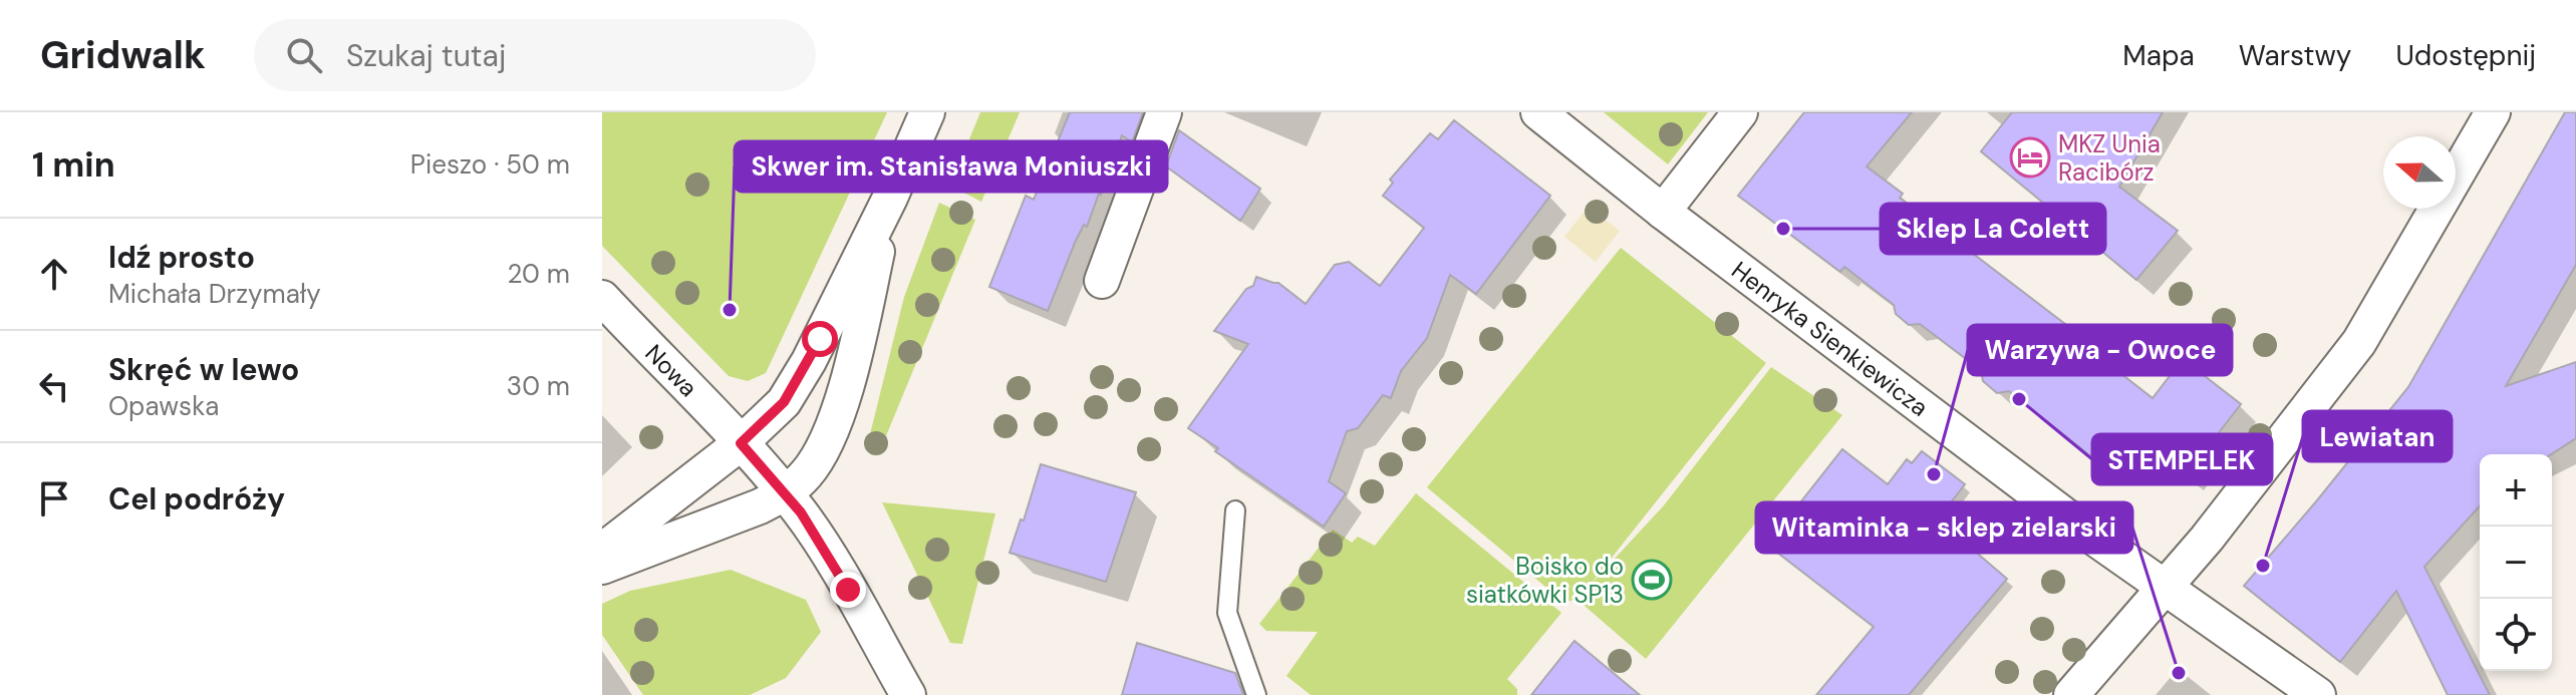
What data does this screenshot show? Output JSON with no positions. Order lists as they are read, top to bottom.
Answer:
{
  "streets": {
    "street": ["Henryka Sienkiewicza", "Nowa"]
  },
  "places": {
    "hotel": ["MKZ Unia Racibórz"],
    "other": [
      "Sklep La Colett",
      "Skwer im. Stanisława Moniuszki",
      "STEMPELEK",
      "Warzywa - Owoce",
      "Lewiatan",
      "Witaminka - sklep zielarski"
    ],
    "sports": ["Boisko do siatkówki SP13"]
  },
  "north": "left",
  "page": {
    "header": "Gridwalk",
    "search": "Szukaj tutaj",
    "nav": ["Mapa", "Warstwy", "Udostępnij"],
    "heading": ["1 min", "Pieszo · 50 m"],
    "list": [
      ["Idź prosto", "Michała Drzymały", "20 m"],
      ["Skręć w lewo", "Opawska", "30 m"],
      "Cel podróży"
    ],
    "map_buttons": ["+", "−"]
  }
}
